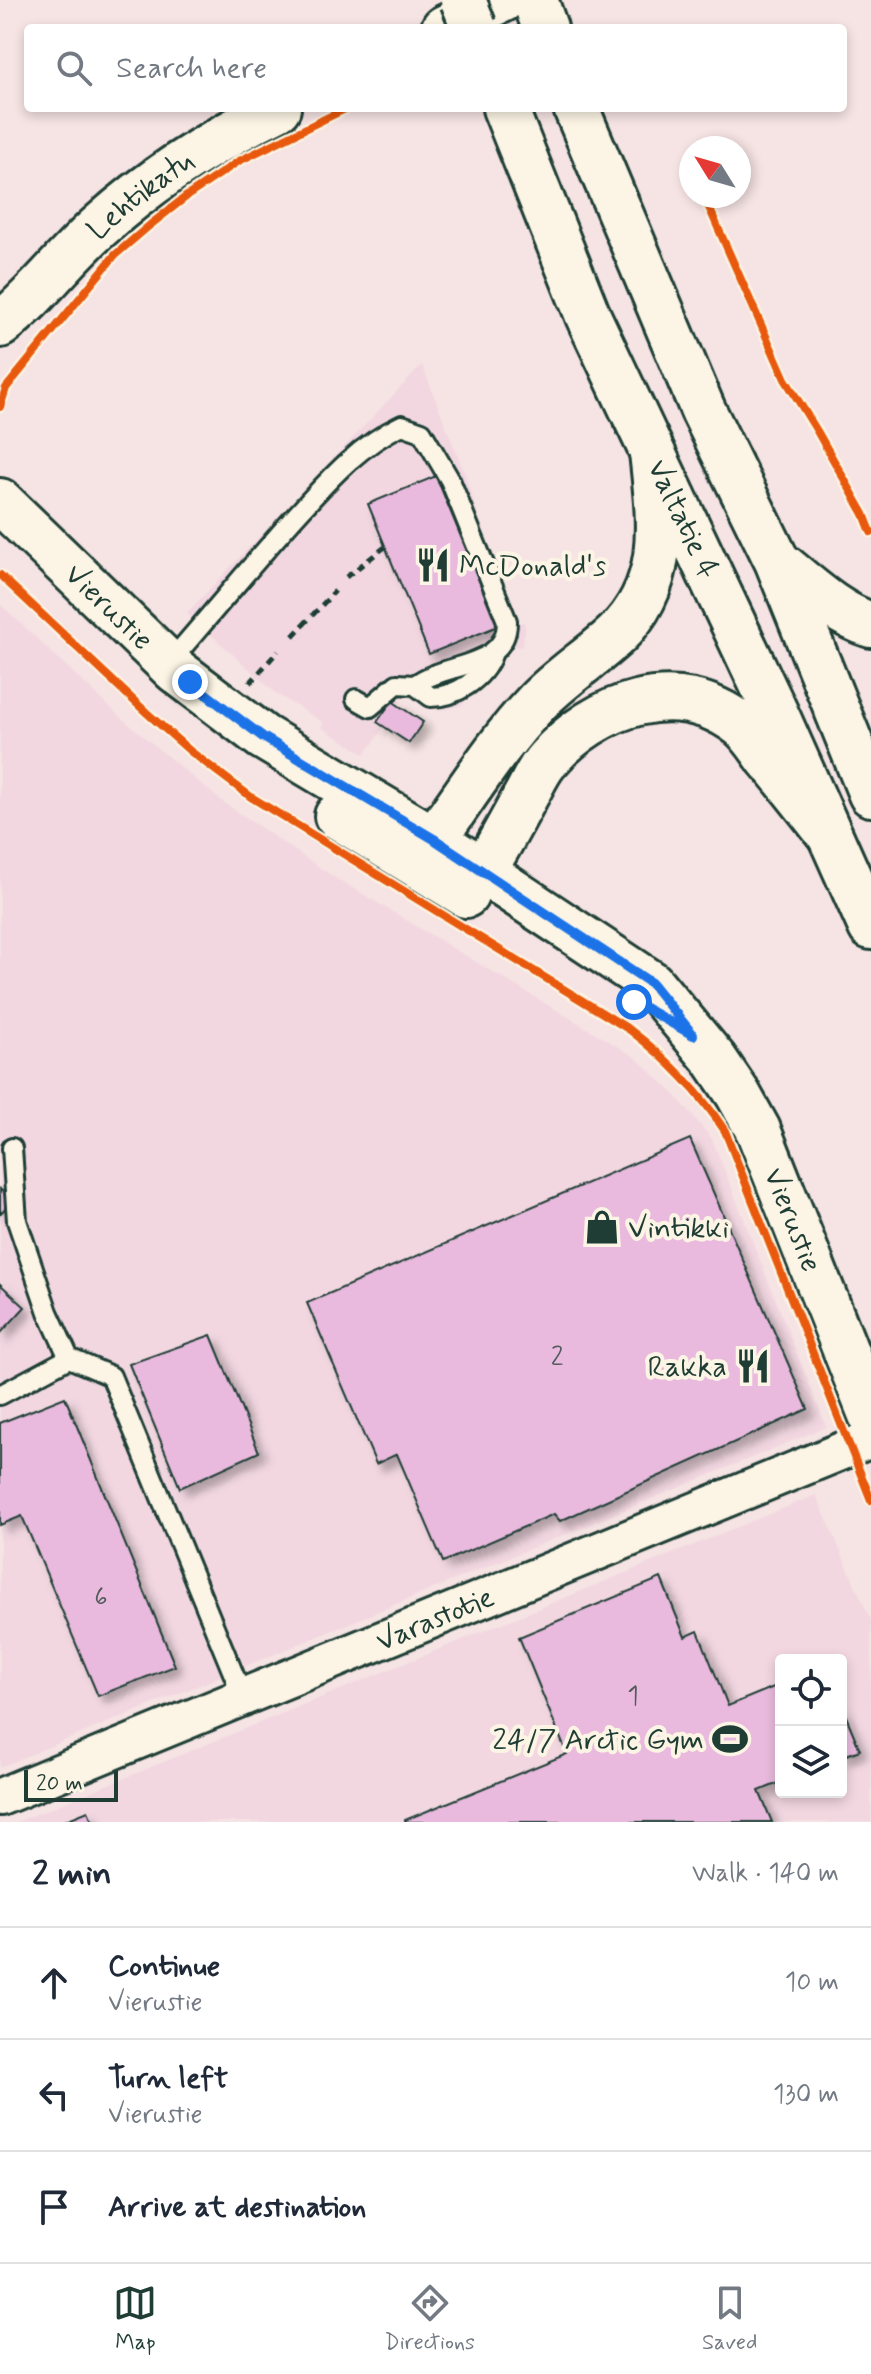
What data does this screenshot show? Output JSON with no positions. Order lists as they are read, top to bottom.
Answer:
{
  "streets": {
    "main road": ["Lehtikatu", "Valtatie 4", "Vierustie"],
    "street": ["Varastotie"]
  },
  "places": {
    "restaurant": ["McDonald's", "Rakka"],
    "shop": ["Vintikki"],
    "sports": ["24/7 Arctic Gym"]
  },
  "house_numbers": ["2", "6", "1"],
  "scale_bar": "20 m",
  "north": "top left",
  "page": {
    "search": "Search here",
    "scale": "20 m",
    "heading": ["2 min", "Walk · 140 m"],
    "list": [
      ["Continue", "Vierustie", "10 m"],
      ["Turn left", "Vierustie", "130 m"],
      "Arrive at destination"
    ],
    "nav": ["Map", "Directions", "Saved"]
  }
}
